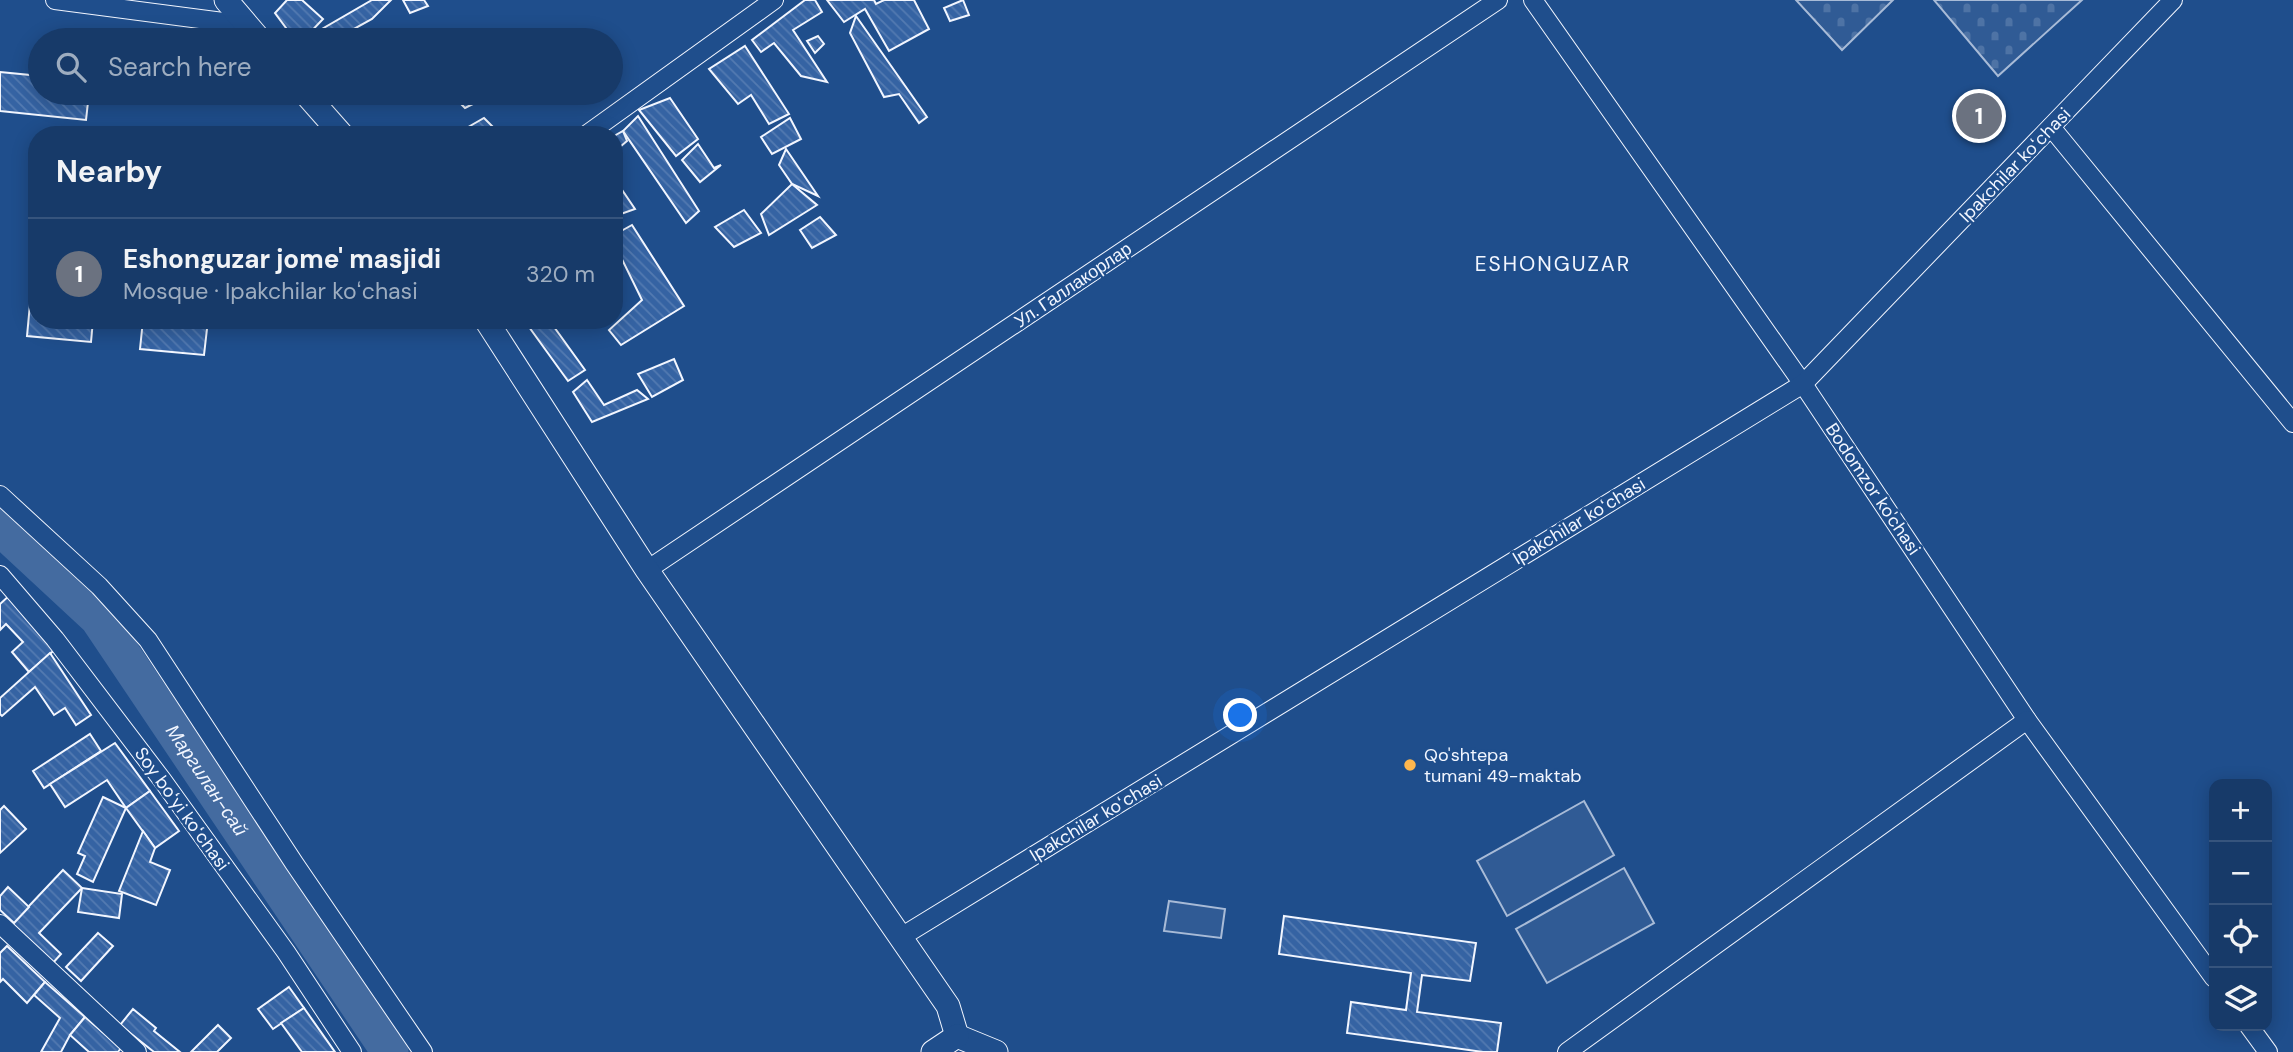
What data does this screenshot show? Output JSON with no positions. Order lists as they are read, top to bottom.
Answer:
{
  "streets": {
    "street": [
      "Ipakchilar koʻchasi",
      "Ул. Галлакорлар",
      "Bodomzor ko'chasi",
      "Soy boʻyi koʻchasi"
    ]
  },
  "crossings": [
    ["Ipakchilar koʻchasi", "Bodomzor ko'chasi"]
  ],
  "districts": ["ESHONGUZAR"],
  "water": ["Маргилан-сай"],
  "places": ["Qo'shtepa tumani 49-maktab"],
  "page": {
    "search": "Search here",
    "pins": "1",
    "heading": "Nearby",
    "list": [
      {
        "mark": "1",
        "name": "Eshonguzar jome' masjidi",
        "note": "Mosque · Ipakchilar koʻchasi",
        "value": "320 m"
      }
    ],
    "map_buttons": ["+", "−"]
  }
}
